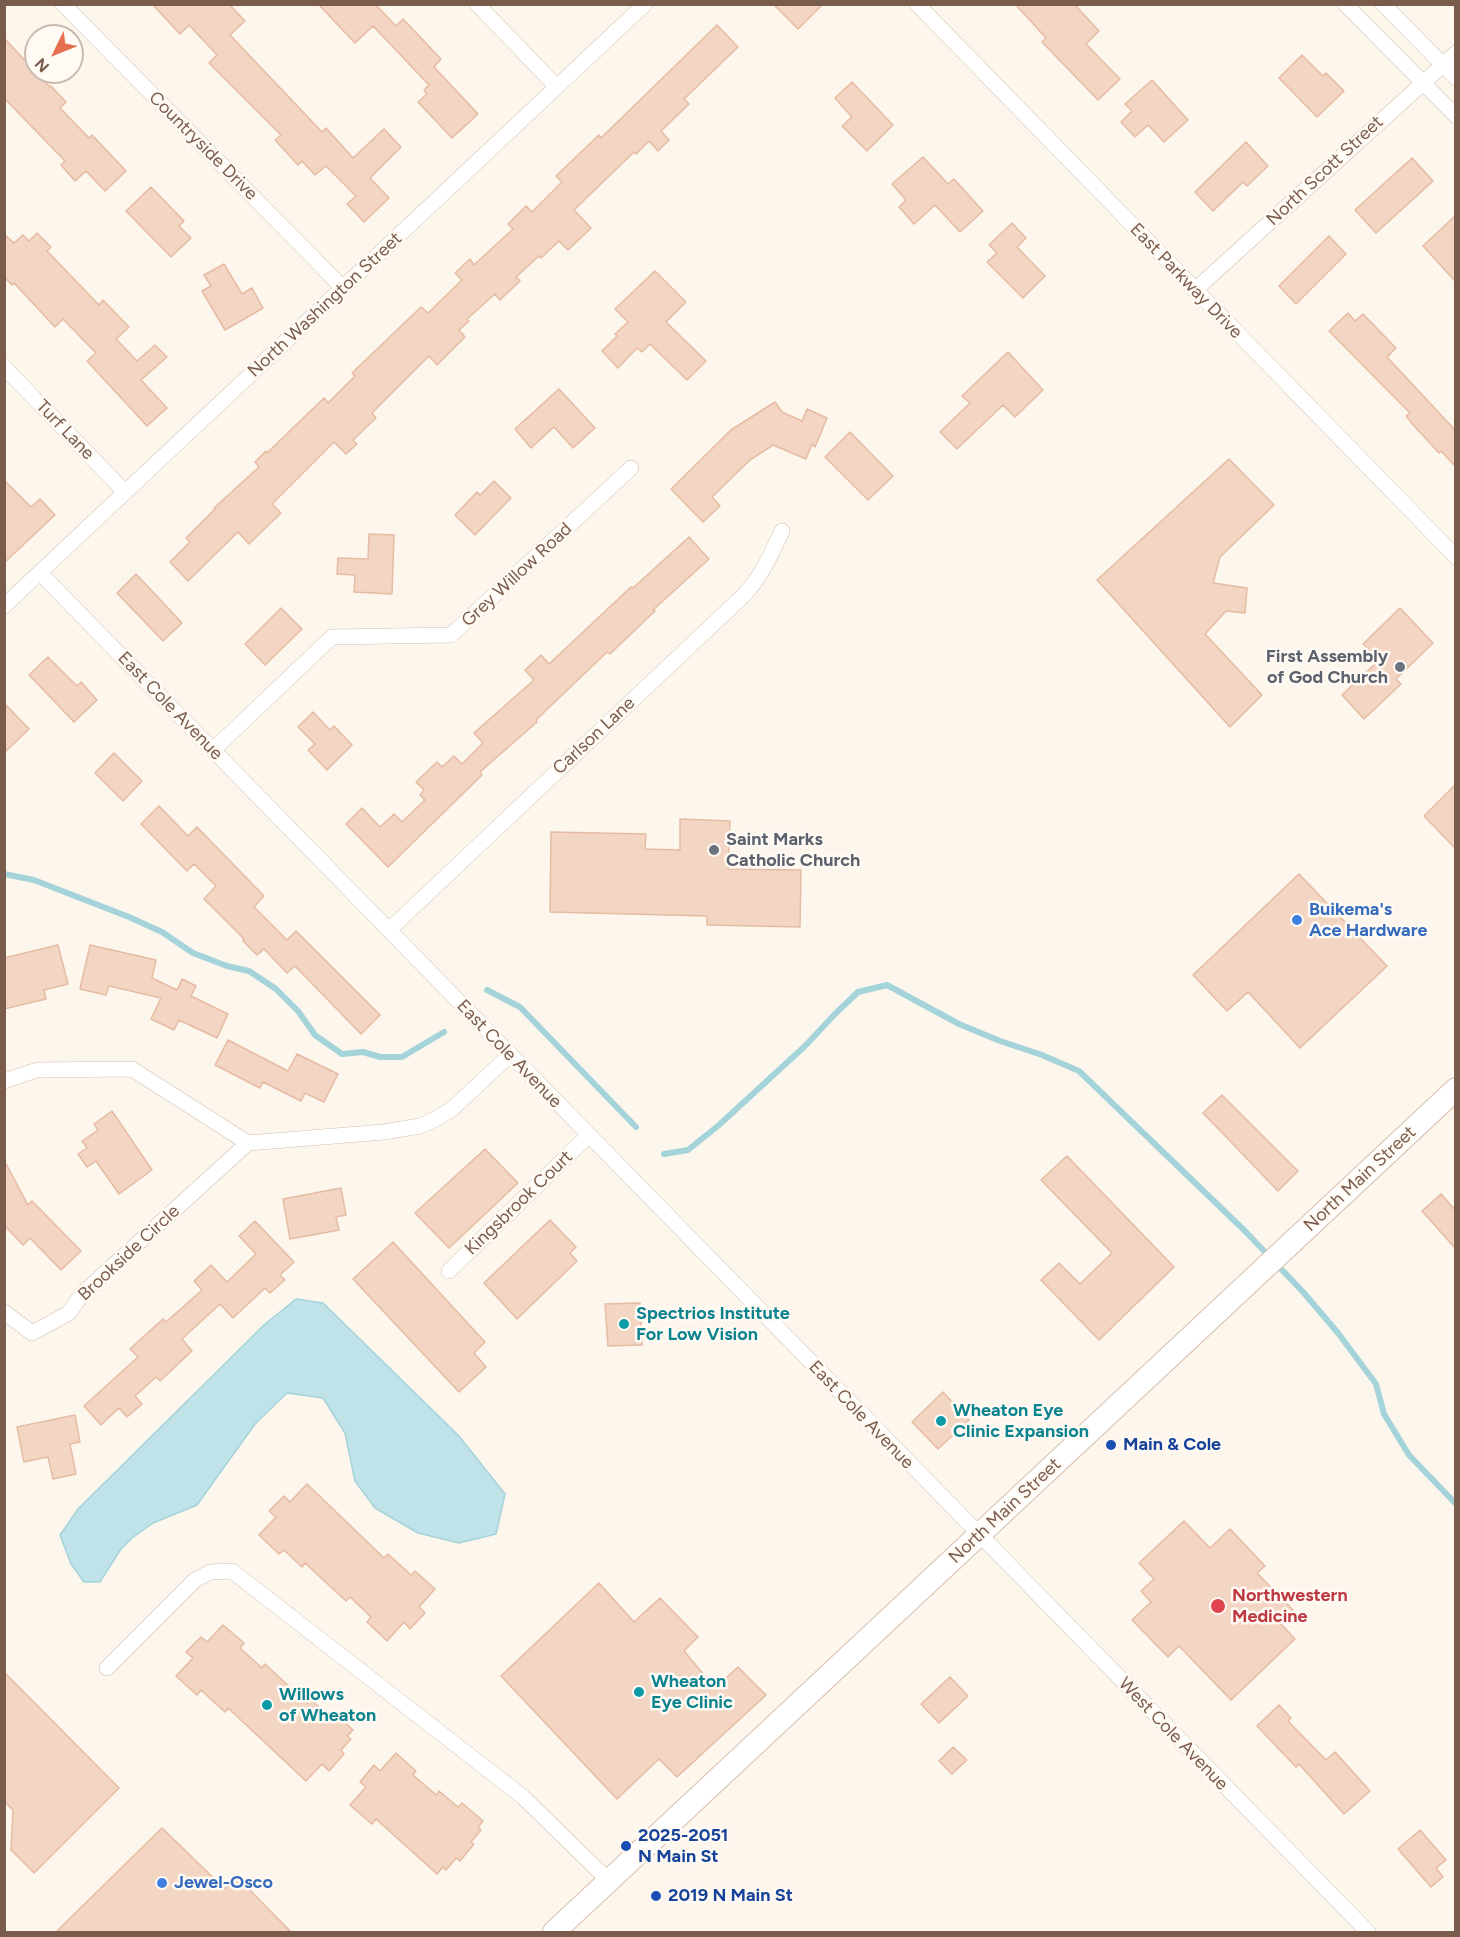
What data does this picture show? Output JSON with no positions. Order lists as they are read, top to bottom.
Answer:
{
  "streets": {
    "street": [
      "Countryside Drive",
      "North Scott Street",
      "East Parkway Drive",
      "North Washington Street",
      "Turf Lane",
      "Grey Willow Road",
      "East Cole Avenue",
      "Carlson Lane",
      "North Main Street",
      "Kingsbrook Court",
      "Brookside Circle",
      "West Cole Avenue"
    ]
  },
  "crossings": [
    ["Countryside Drive", "North Washington Street"],
    ["North Scott Street", "East Parkway Drive"],
    ["North Washington Street", "Turf Lane"],
    ["North Washington Street", "East Cole Avenue"],
    ["Grey Willow Road", "East Cole Avenue"],
    ["East Cole Avenue", "Carlson Lane"],
    ["East Cole Avenue", "North Main Street"],
    ["East Cole Avenue", "Kingsbrook Court"],
    ["East Cole Avenue", "West Cole Avenue"],
    ["North Main Street", "West Cole Avenue"]
  ],
  "places": [
    "First Assembly of God Church",
    "Saint Marks Catholic Church",
    "Buikema's Ace Hardware",
    "Spectrios Institute For Low Vision",
    "Wheaton Eye Clinic Expansion",
    "Main & Cole",
    "Northwestern Medicine",
    "Wheaton Eye Clinic",
    "Willows of Wheaton",
    "2025-2051 N Main St",
    "Jewel-Osco",
    "2019 N Main St"
  ],
  "north": "bottom left"
}
